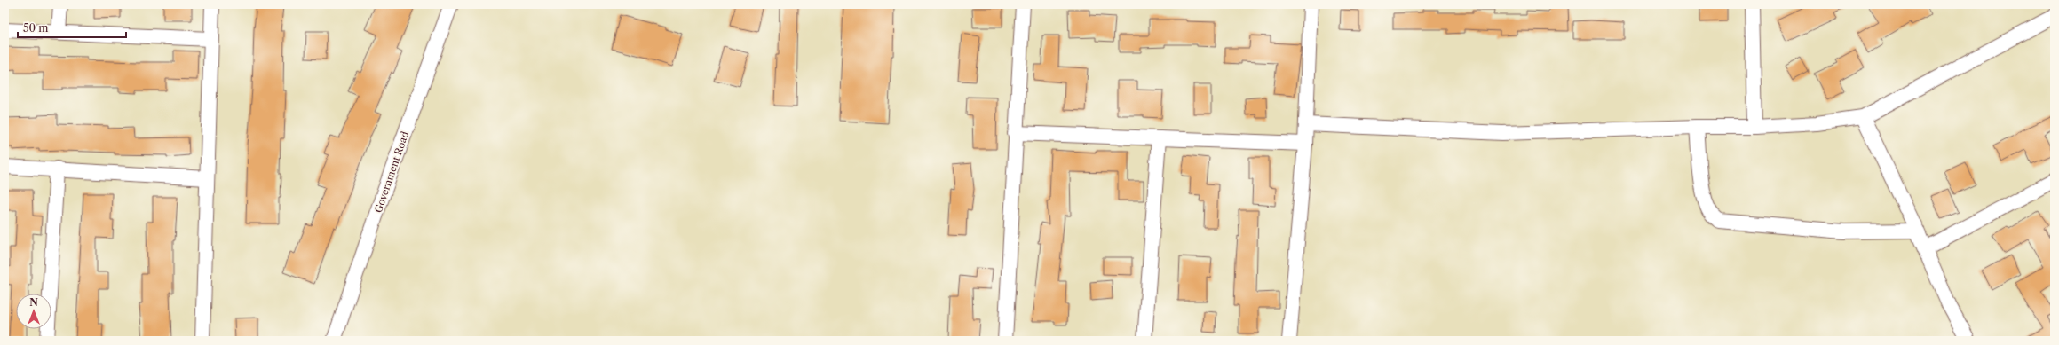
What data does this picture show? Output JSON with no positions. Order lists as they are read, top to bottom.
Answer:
{
  "streets": {
    "street": ["Government Road"]
  },
  "scale_bar": "50 m",
  "north": "top"
}
